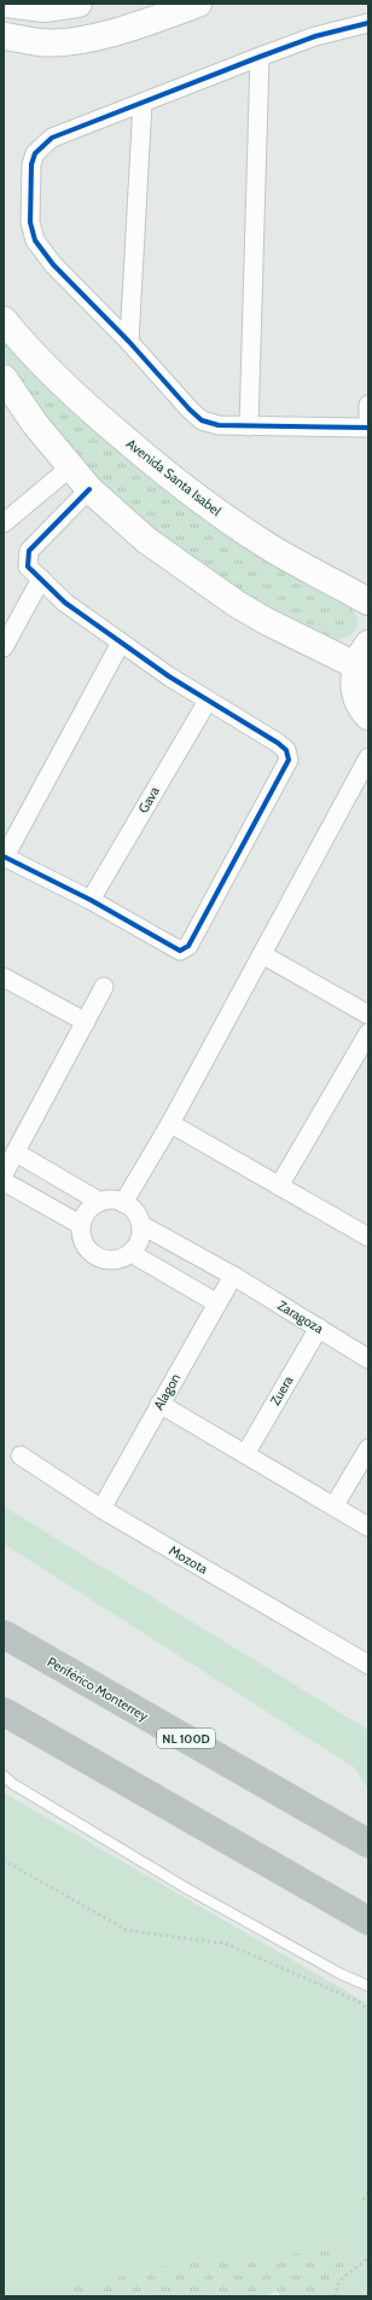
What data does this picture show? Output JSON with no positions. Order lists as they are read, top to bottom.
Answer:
{
  "streets": {
    "highway": ["Periférico Monterrey", "NL 100D"],
    "street": [
      "Avenida Santa Isabel",
      "Gava",
      "Zaragoza",
      "Zuera",
      "Alagon",
      "Mozota"
    ]
  },
  "crossings": [
    ["Zaragoza", "Zuera"],
    ["Zaragoza", "Alagon"],
    ["Alagon", "Mozota"]
  ]
}
